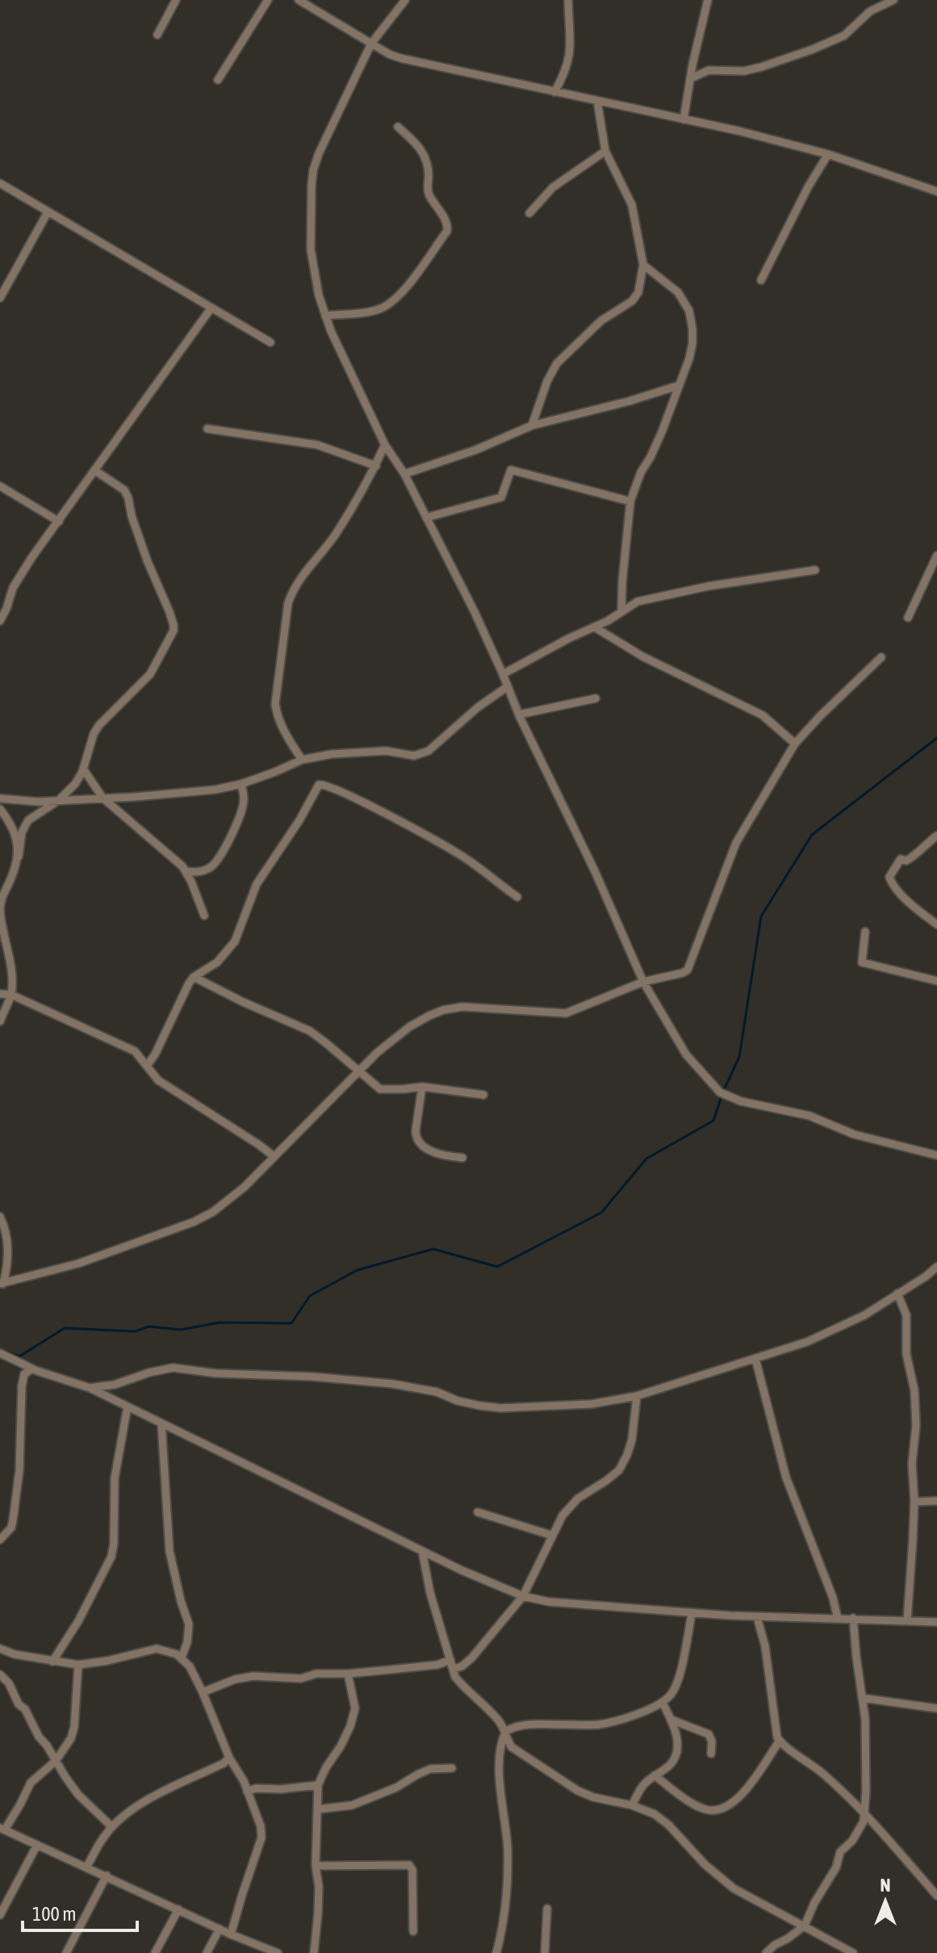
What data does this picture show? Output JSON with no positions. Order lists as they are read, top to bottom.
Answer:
{
  "scale_bar": "100 m",
  "north": "top"
}
